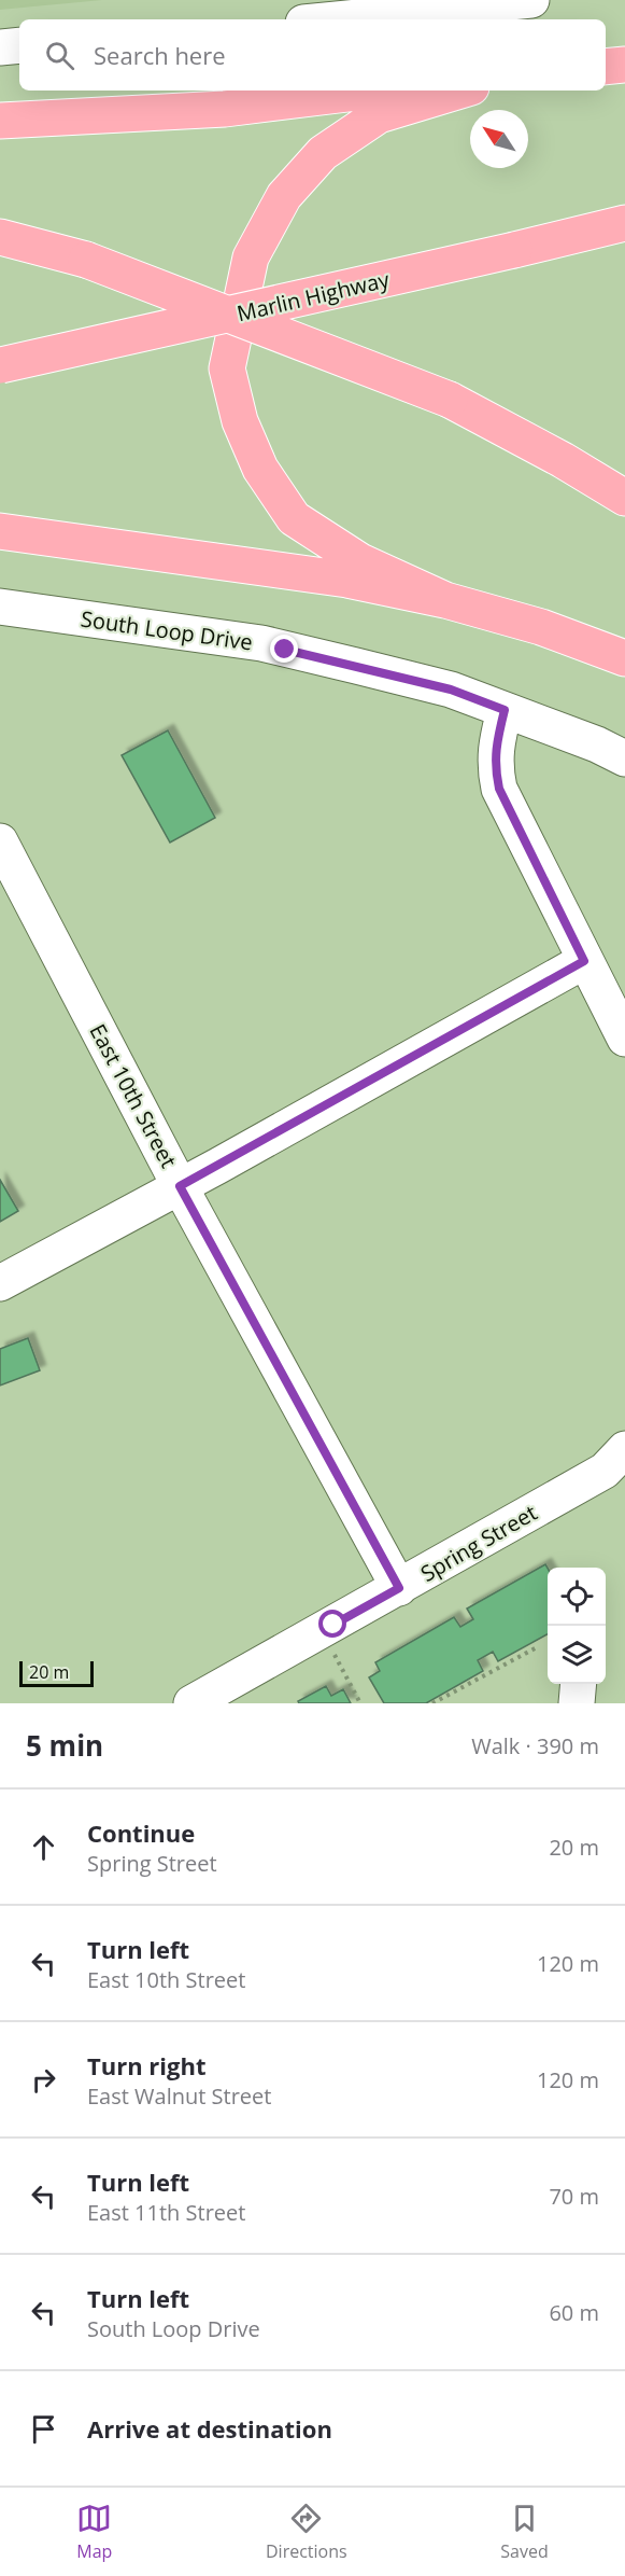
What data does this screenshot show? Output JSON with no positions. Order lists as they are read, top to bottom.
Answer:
{
  "streets": {
    "highway": ["Marlin Highway"],
    "street": ["South Loop Drive", "East 10th Street", "Spring Street"]
  },
  "crossings": [
    ["East 10th Street", "Spring Street"]
  ],
  "scale_bar": "20 m",
  "north": "top left",
  "page": {
    "search": "Search here",
    "scale": "20 m",
    "heading": ["5 min", "Walk · 390 m"],
    "list": [
      ["Continue", "Spring Street", "20 m"],
      ["Turn left", "East 10th Street", "120 m"],
      ["Turn right", "East Walnut Street", "120 m"],
      ["Turn left", "East 11th Street", "70 m"],
      ["Turn left", "South Loop Drive", "60 m"],
      "Arrive at destination"
    ],
    "nav": ["Map", "Directions", "Saved"]
  }
}
